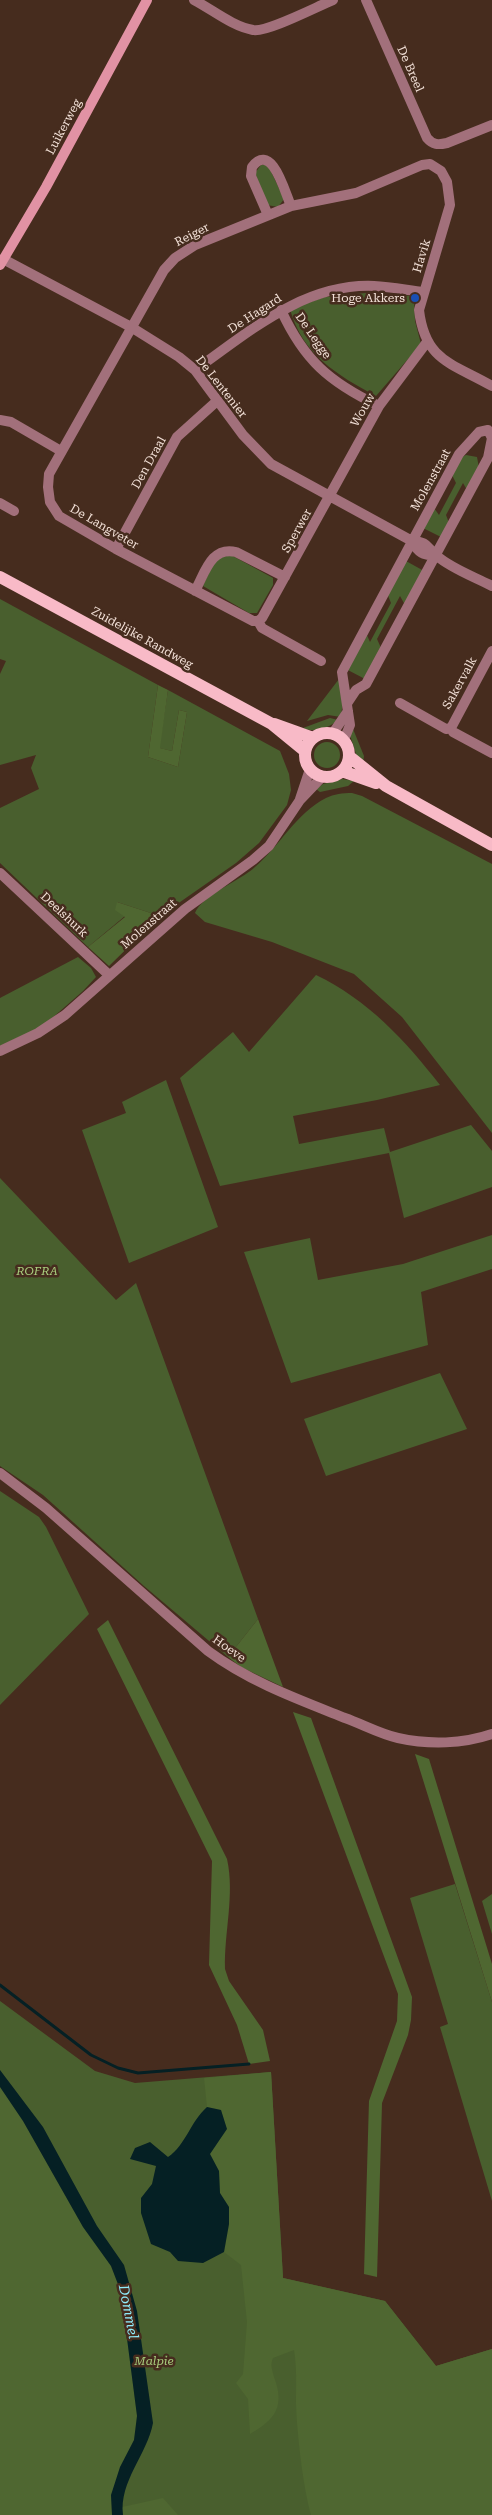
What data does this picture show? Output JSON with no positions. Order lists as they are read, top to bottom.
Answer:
{
  "streets": {
    "main road": ["Zuidelijke Randweg"],
    "street": [
      "De Breel",
      "Luikerweg",
      "Reiger",
      "Havik",
      "De Hagard",
      "De Legge",
      "De Lentenier",
      "Wouw",
      "Den Draal",
      "Molenstraat",
      "De Langveter",
      "Sperwer",
      "Sakervalk",
      "Deelshurk",
      "Hoeve"
    ]
  },
  "crossings": [
    ["Luikerweg", "De Lentenier"],
    ["Reiger", "Havik"],
    ["Reiger", "De Lentenier"],
    ["Reiger", "De Langveter"],
    ["Havik", "De Hagard"],
    ["Havik", "Wouw"],
    ["De Hagard", "De Legge"],
    ["De Hagard", "De Lentenier"],
    ["De Legge", "Wouw"],
    ["De Lentenier", "Wouw"],
    ["De Lentenier", "Den Draal"],
    ["De Lentenier", "Molenstraat"],
    ["De Lentenier", "De Langveter"],
    ["De Lentenier", "Sperwer"],
    ["Wouw", "Sperwer"],
    ["Den Draal", "De Langveter"],
    ["Molenstraat", "Zuidelijke Randweg"],
    ["Molenstraat", "Deelshurk"],
    ["De Langveter", "Sperwer"]
  ],
  "water": ["Dommel"],
  "parks": ["ROFRA", "Malpie"],
  "places": ["Hoge Akkers"]
}
